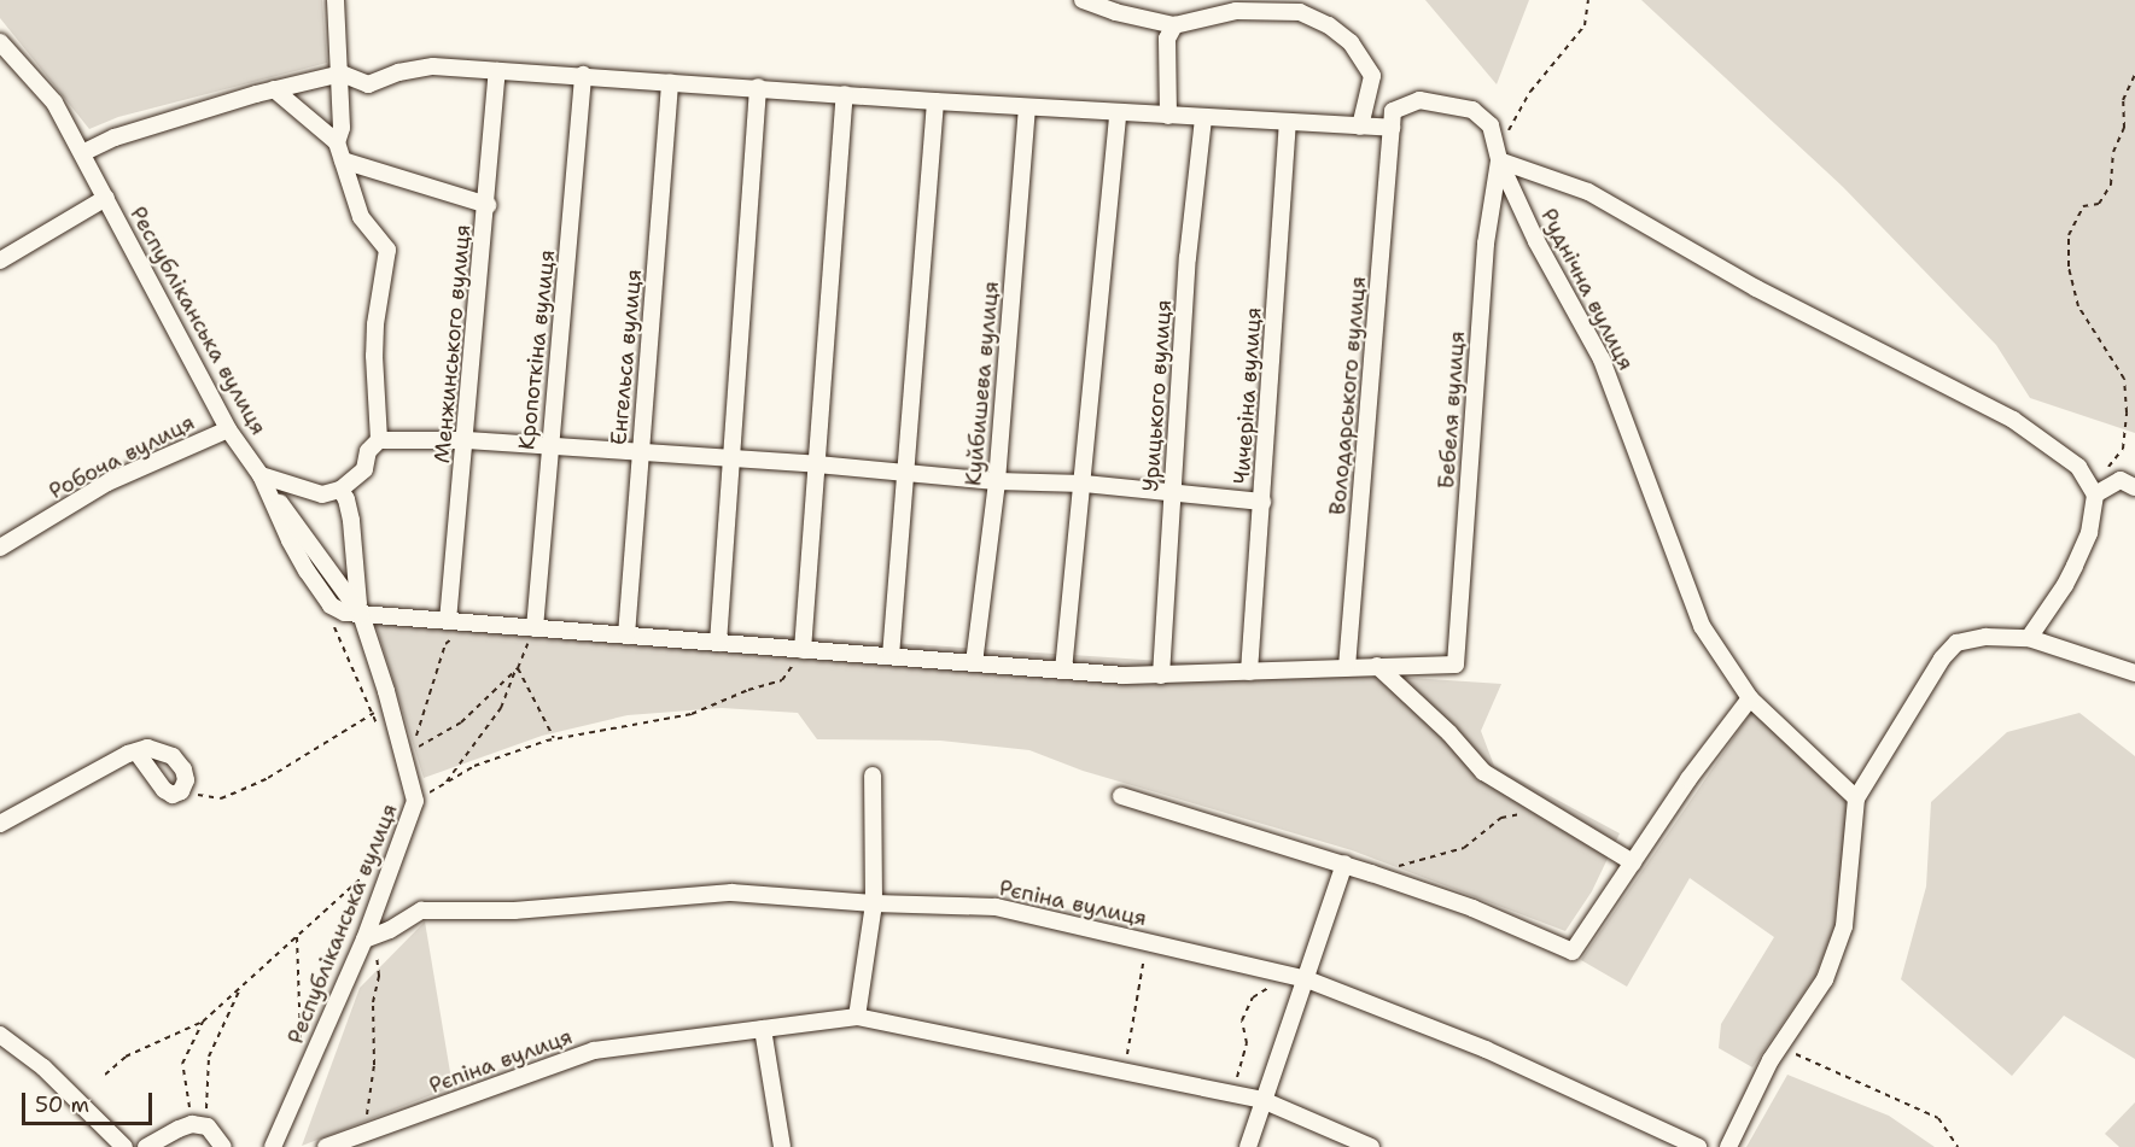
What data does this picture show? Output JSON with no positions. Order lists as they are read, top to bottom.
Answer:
{
  "streets": {
    "street": [
      "Руднічна вулиця",
      "Республіканська вулиця",
      "Менжинського вулиця",
      "Кропоткіна вулиця",
      "Енгельса вулиця",
      "Куйбишева вулиця",
      "Урицького вулиця",
      "Чичеріна вулиця",
      "Володарського вулиця",
      "Бебеля вулиця",
      "Робоча вулиця",
      "Рєпіна вулиця"
    ]
  },
  "crossings": [
    ["Руднічна вулиця", "Бебеля вулиця"],
    ["Республіканська вулиця", "Робоча вулиця"],
    ["Республіканська вулиця", "Рєпіна вулиця"]
  ],
  "scale_bar": "50 m"
}
